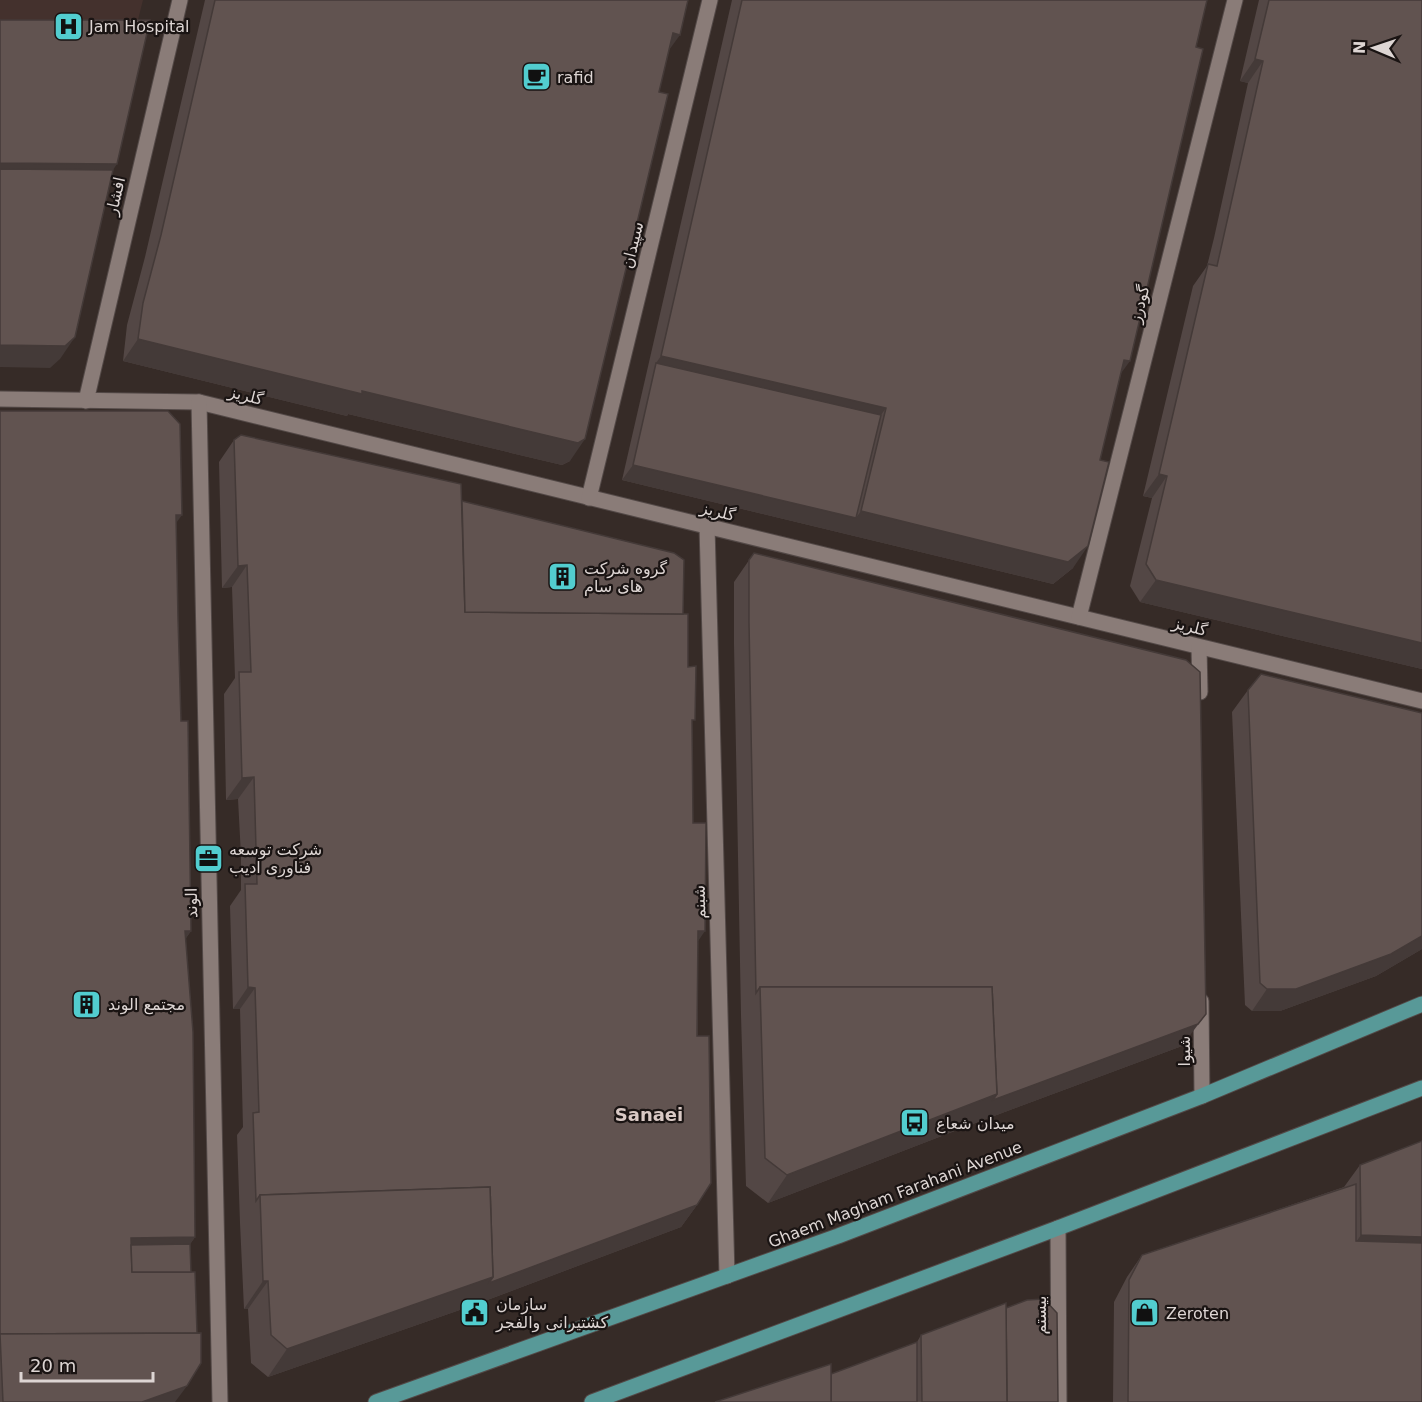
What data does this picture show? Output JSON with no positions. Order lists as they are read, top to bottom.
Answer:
{
  "streets": {
    "main road": ["Ghaem Magham Farahani Avenue"],
    "street": [
      "افشار",
      "سپیدان",
      "گودرز",
      "گلریز",
      "شبنم",
      "الوند",
      "شیوا",
      "بیستم"
    ]
  },
  "crossings": [
    ["افشار", "گلریز"],
    ["سپیدان", "گلریز"],
    ["گودرز", "گلریز"],
    ["گلریز", "شبنم"],
    ["گلریز", "الوند"],
    ["شبنم", "Ghaem Magham Farahani Avenue"],
    ["شیوا", "Ghaem Magham Farahani Avenue"]
  ],
  "districts": ["Sanaei"],
  "places": {
    "hospital": ["Jam Hospital"],
    "cafe": ["rafid"],
    "building": ["گروه شرکت های سام", "مجتمع الوند"],
    "office": ["شرکت توسعه فناوری ادیب"],
    "bus stop": ["میدان شعاع"],
    "public building": ["سازمان کشتیرانی والفجر"],
    "shop": ["Zeroten"]
  },
  "scale_bar": "20 m",
  "north": "left"
}
